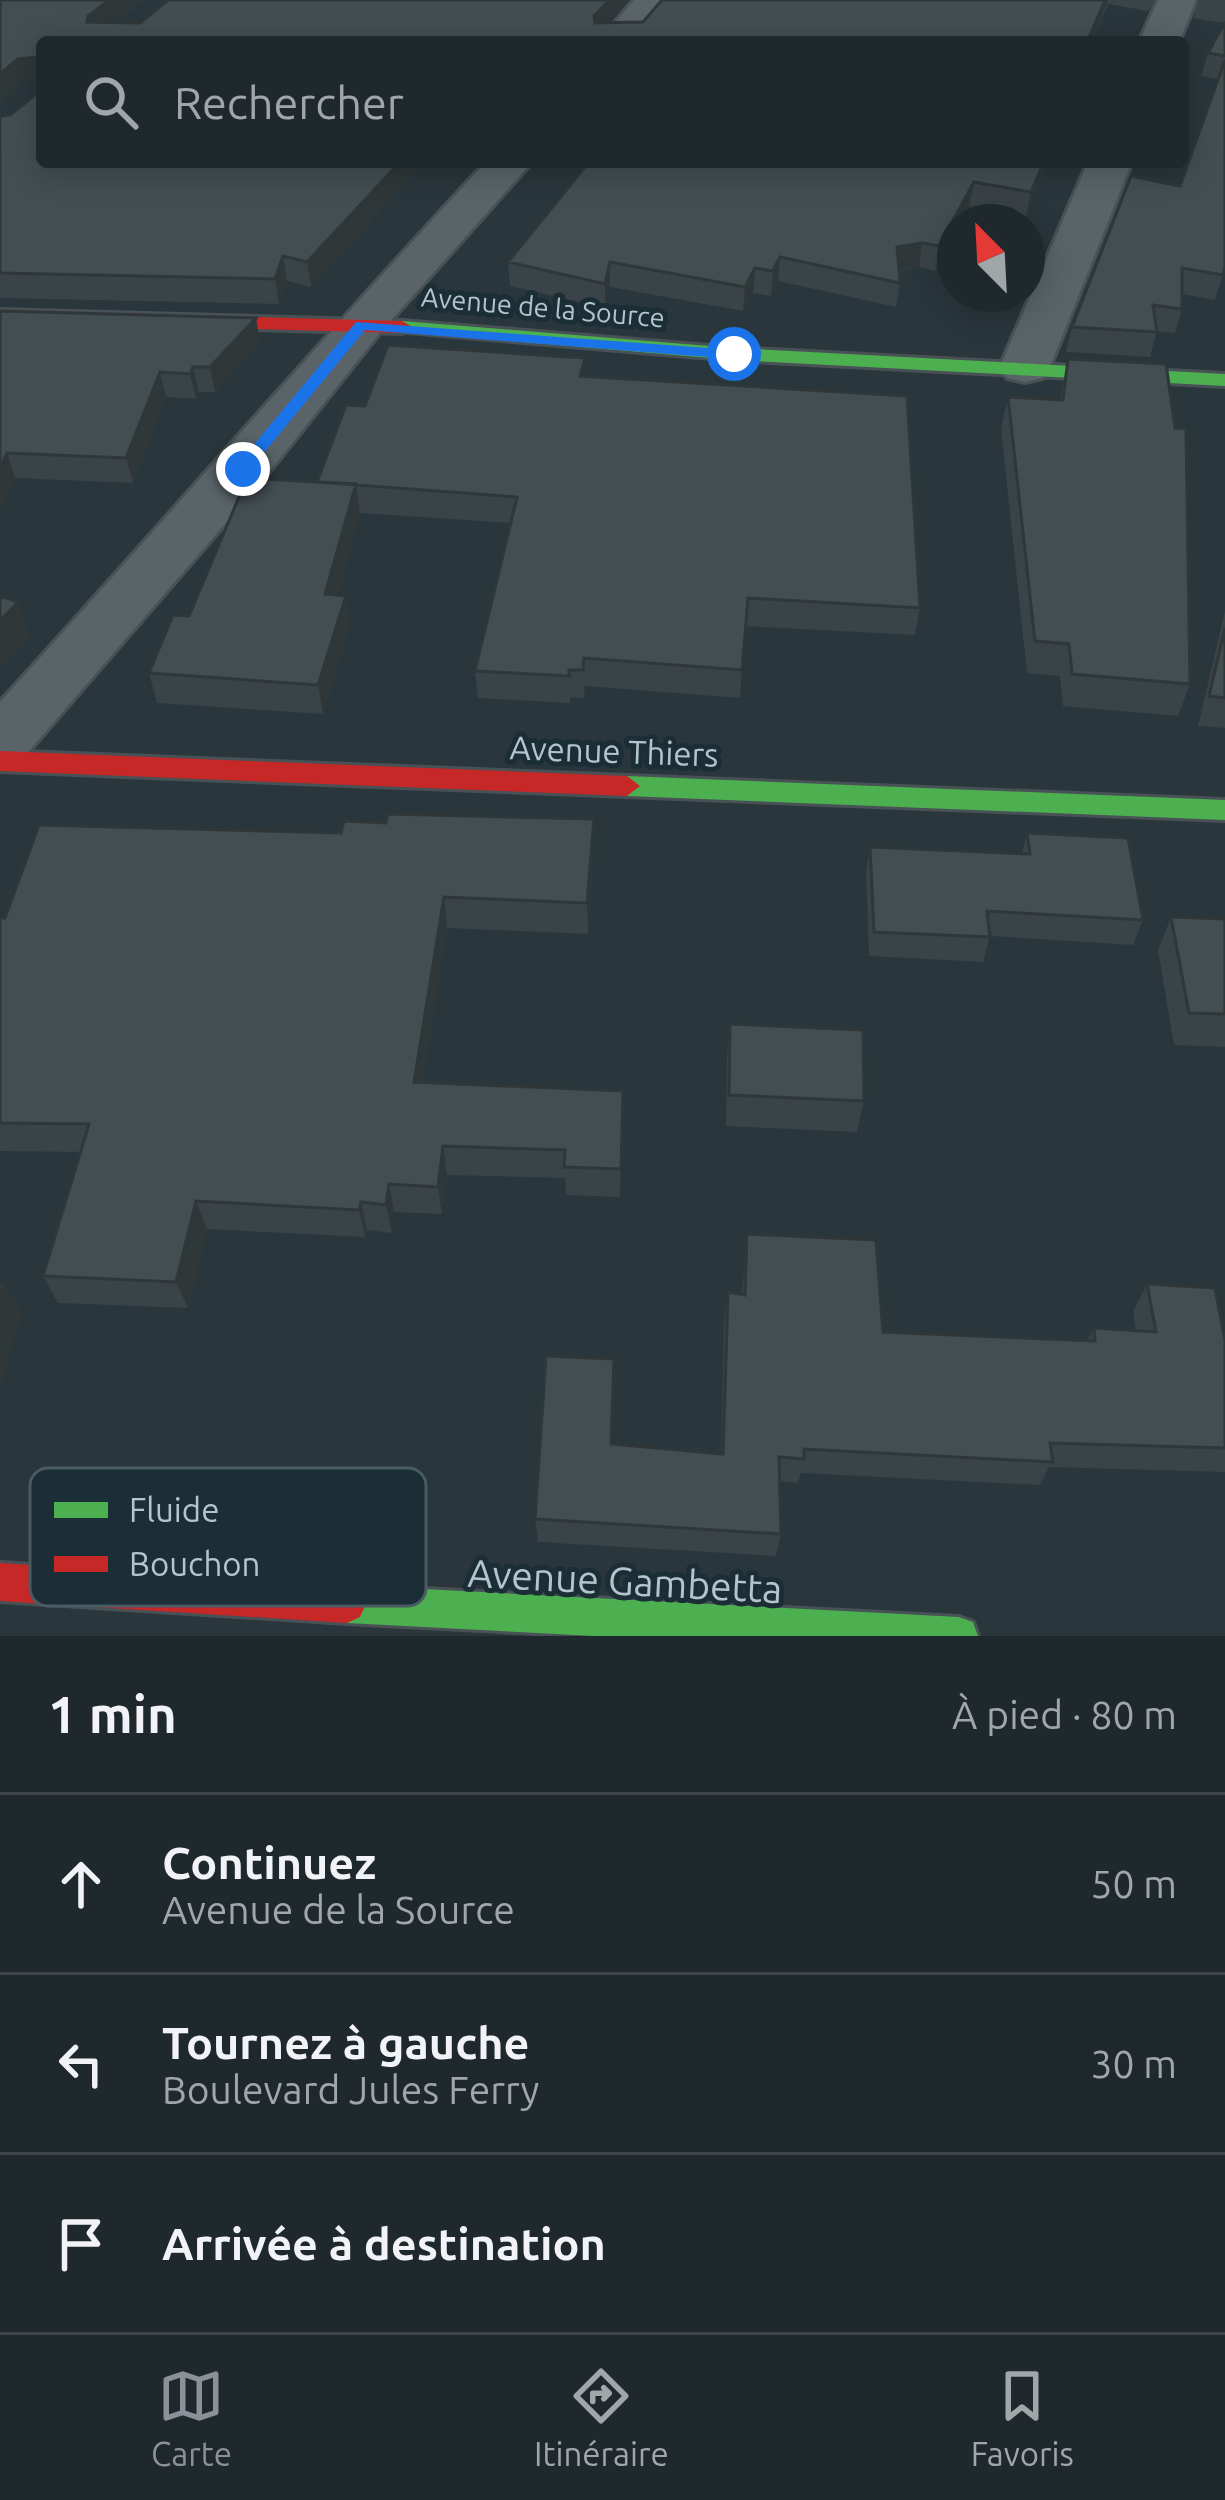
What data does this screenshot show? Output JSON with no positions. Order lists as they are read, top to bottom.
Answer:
{
  "streets": {
    "street": ["Avenue de la Source", "Avenue Thiers", "Avenue Gambetta"]
  },
  "legend": ["Fluide", "Bouchon"],
  "north": "top left",
  "page": {
    "search": "Rechercher",
    "heading": ["1 min", "À pied · 80 m"],
    "list": [
      ["Continuez", "Avenue de la Source", "50 m"],
      ["Tournez à gauche", "Boulevard Jules Ferry", "30 m"],
      "Arrivée à destination"
    ],
    "nav": ["Carte", "Itinéraire", "Favoris"]
  }
}
